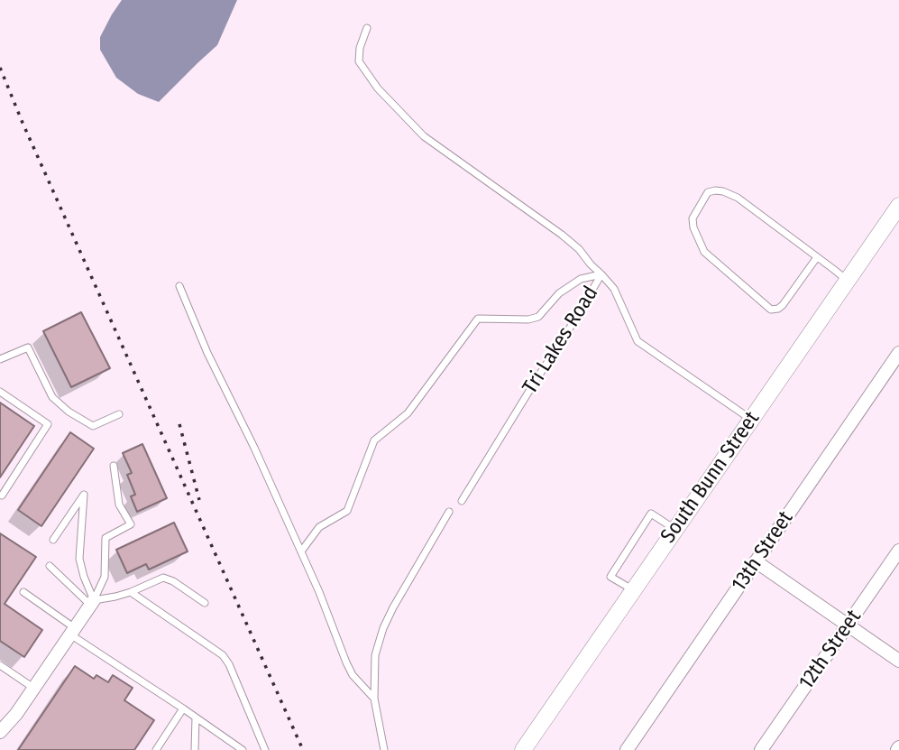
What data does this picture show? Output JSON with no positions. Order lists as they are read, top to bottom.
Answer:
{
  "streets": {
    "street": ["South Bunn Street", "13th Street", "12th Street"],
    "lane": ["Tri Lakes Road"]
  }
}
